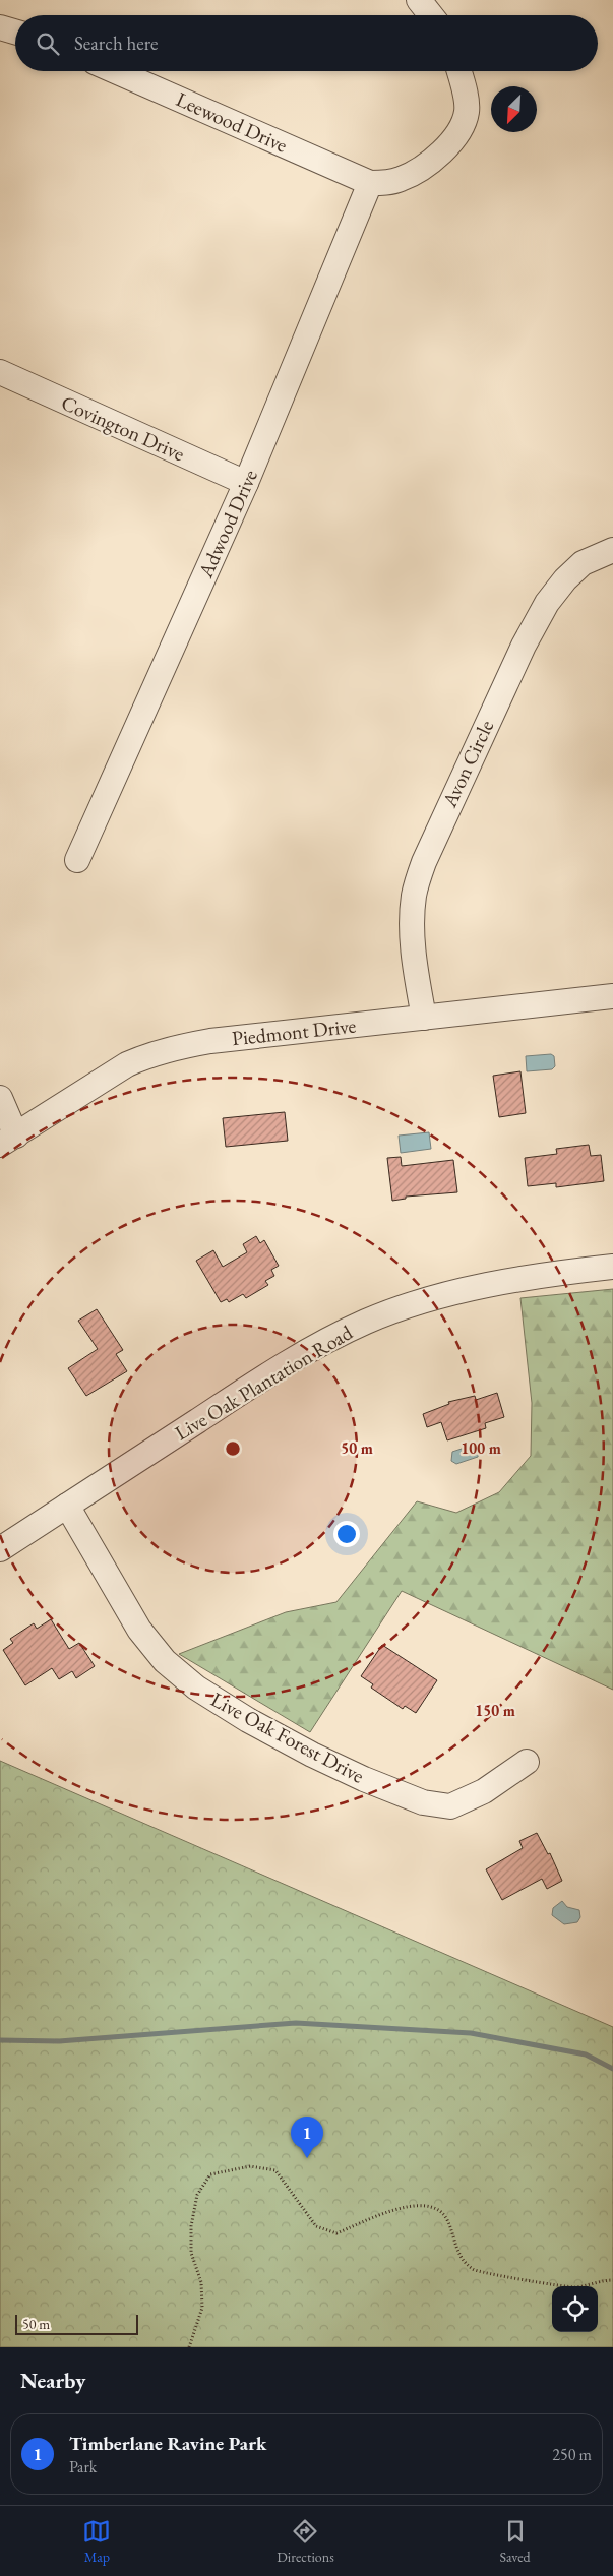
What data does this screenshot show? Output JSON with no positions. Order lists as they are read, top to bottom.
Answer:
{
  "streets": {
    "street": [
      "Leewood Drive",
      "Covington Drive",
      "Adwood Drive",
      "Avon Circle",
      "Piedmont Drive",
      "Live Oak Plantation Road",
      "Live Oak Forest Drive"
    ]
  },
  "crossings": [
    ["Leewood Drive", "Adwood Drive"],
    ["Covington Drive", "Adwood Drive"],
    ["Avon Circle", "Piedmont Drive"],
    ["Live Oak Plantation Road", "Live Oak Forest Drive"]
  ],
  "scale_bar": "50 m",
  "north": "bottom left",
  "page": {
    "search": "Search here",
    "pins": "1",
    "scale": "50 m",
    "heading": "Nearby",
    "list": [
      {
        "mark": "1",
        "name": "Timberlane Ravine Park",
        "note": "Park",
        "value": "250 m"
      }
    ],
    "nav": ["Map", "Directions", "Saved"]
  },
  "rings": ["50 m", "100 m", "150 m"]
}
